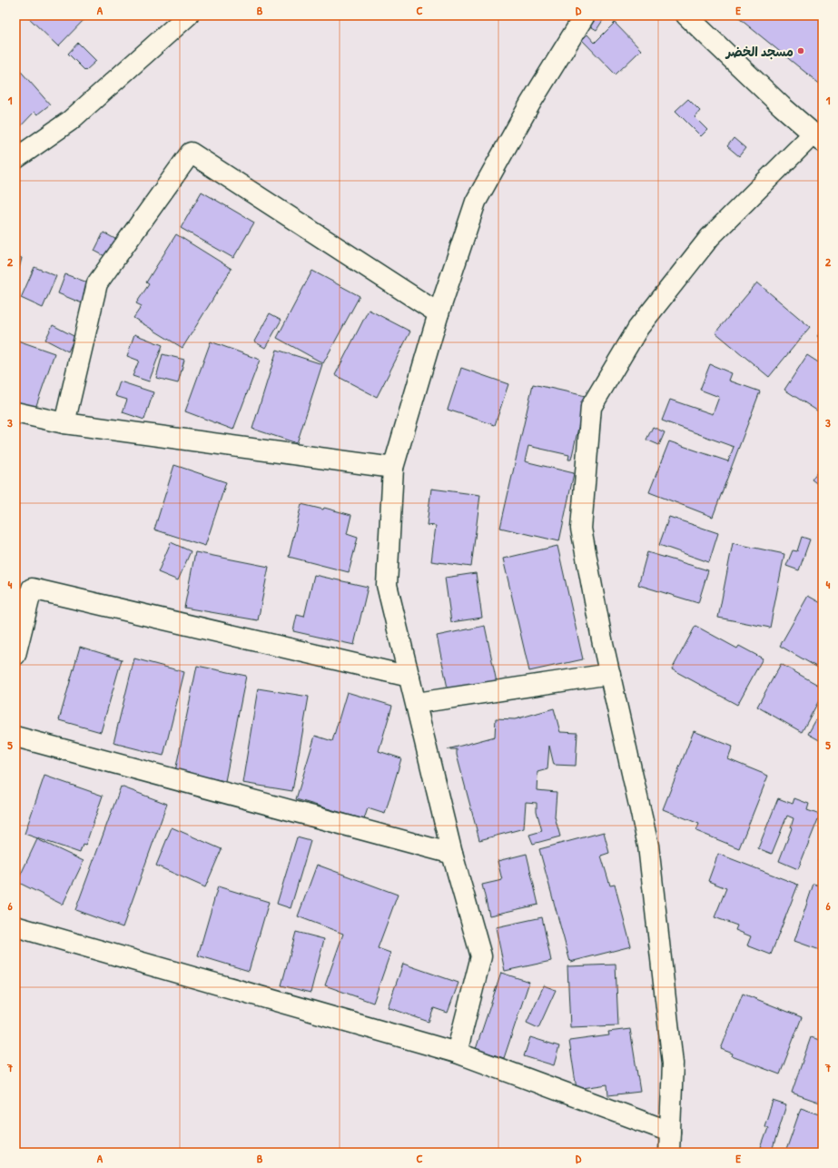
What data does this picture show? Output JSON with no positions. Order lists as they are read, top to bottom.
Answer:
{
  "places": ["مسجد الخضر"],
  "grid": {
    "columns": [
      "A",
      "B",
      "C",
      "D",
      "E"
    ],
    "rows": [
      "1",
      "2",
      "3",
      "4",
      "5",
      "6",
      "7"
    ]
  }
}
